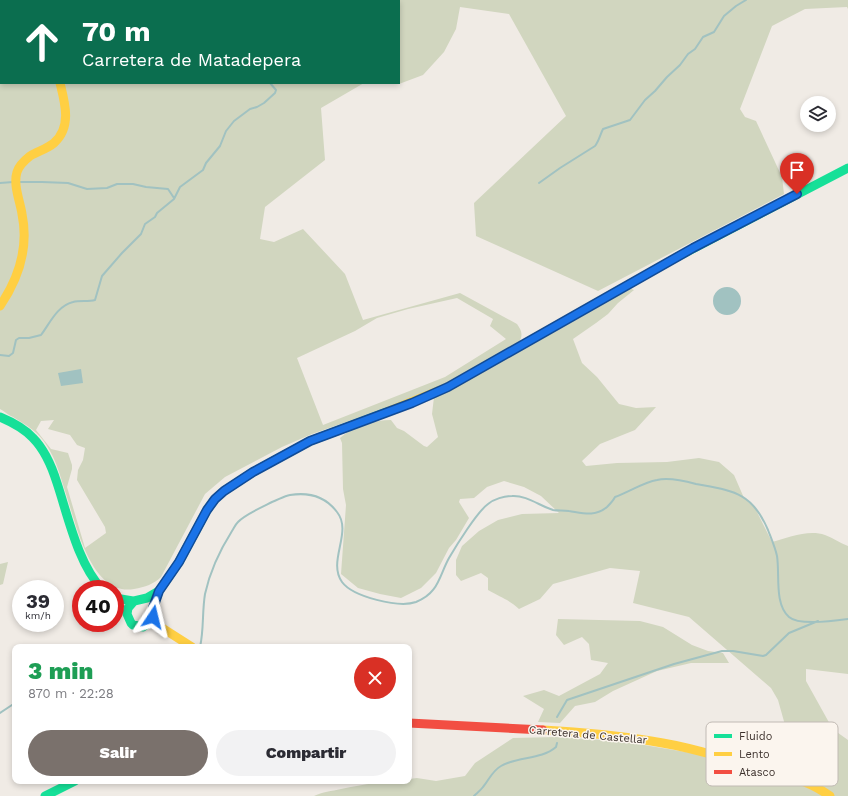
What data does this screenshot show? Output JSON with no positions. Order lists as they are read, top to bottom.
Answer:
{
  "streets": {
    "street": ["Carretera de Castellar"]
  },
  "legend": ["Fluido", "Lento", "Atasco"],
  "page": {
    "turn": ["70 m", "Carretera de Matadepera"],
    "speed": "39 km/h",
    "limit": "40",
    "heading": ["3 min", "870 m · 22:28"],
    "buttons": ["Salir", "Compartir"]
  }
}
